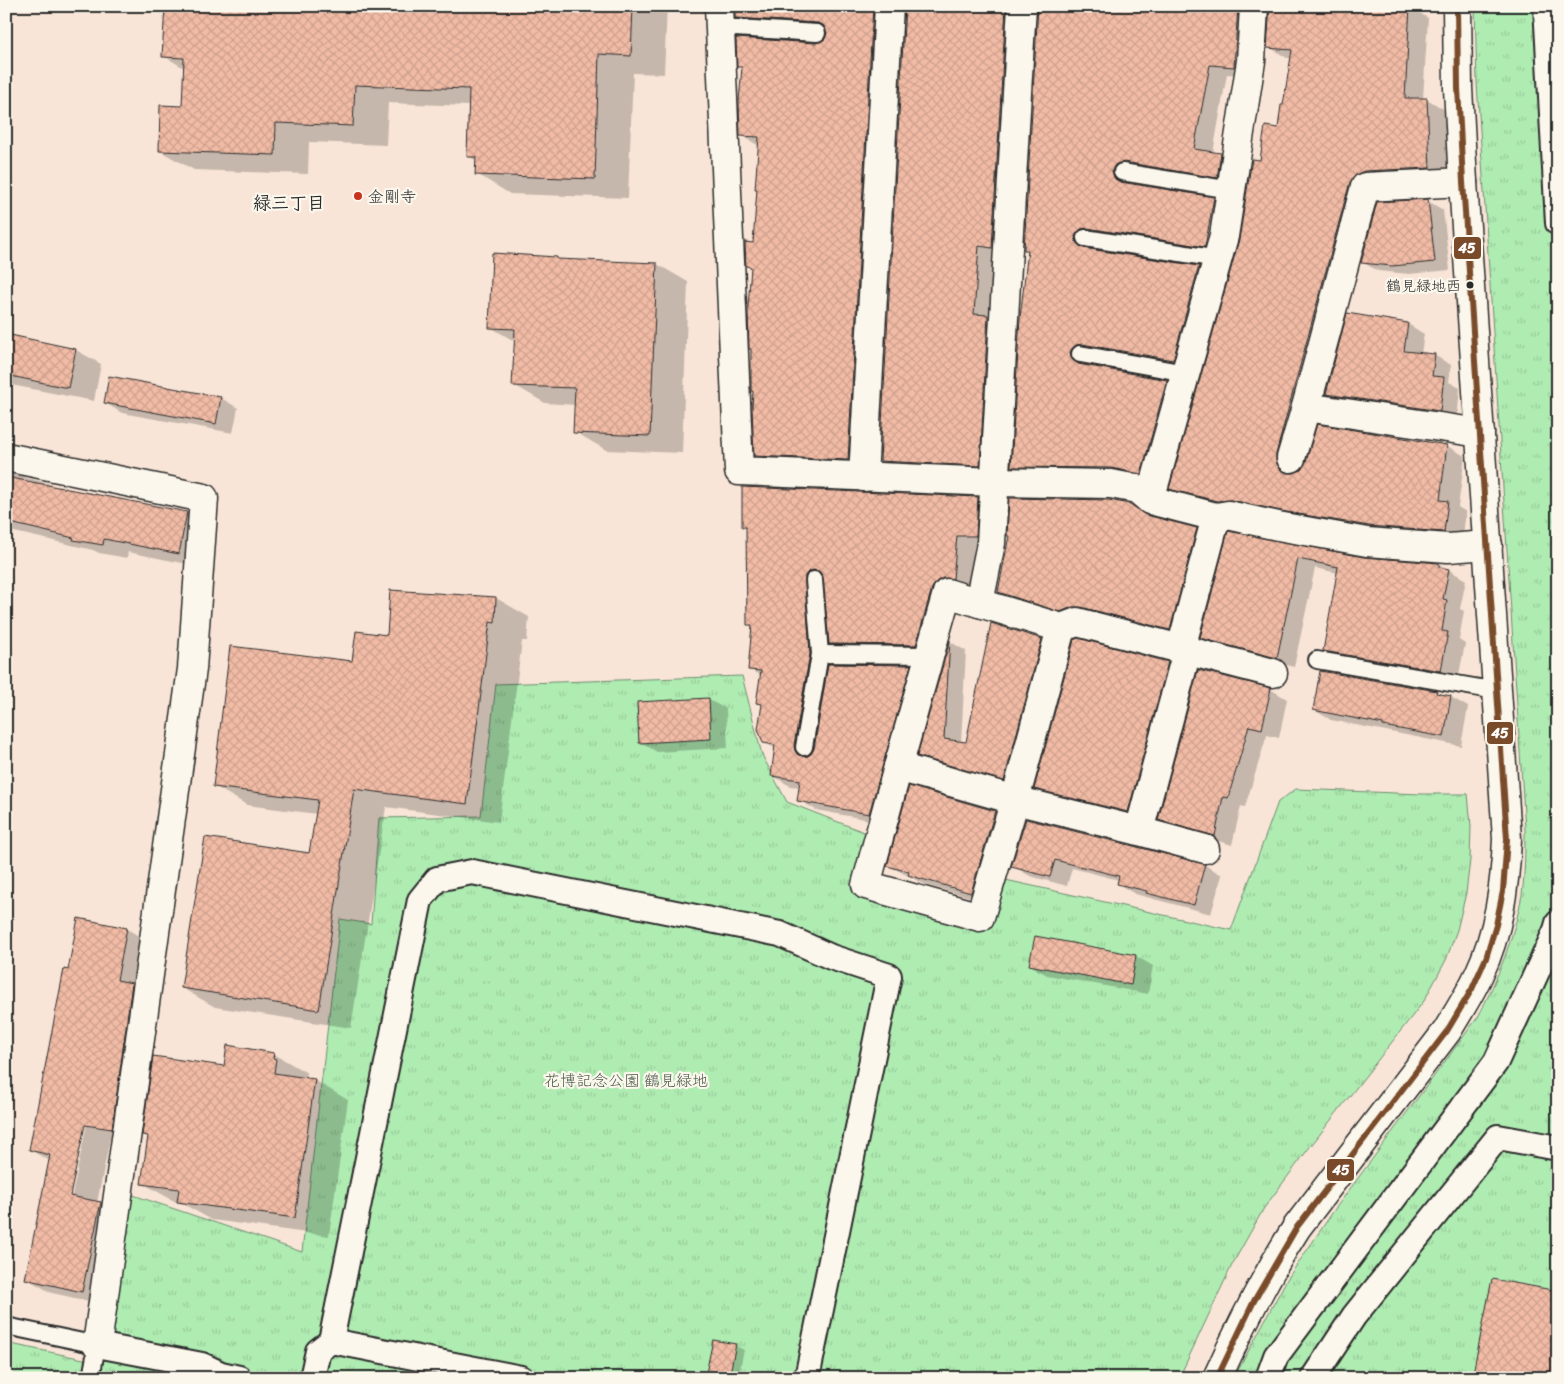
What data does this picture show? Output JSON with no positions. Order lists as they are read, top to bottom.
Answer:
{
  "districts": ["緑三丁目"],
  "parks": ["花博記念公園 鶴見緑地"],
  "places": ["金剛寺", "鶴見緑地西"],
  "lines": ["transit line 45"]
}
